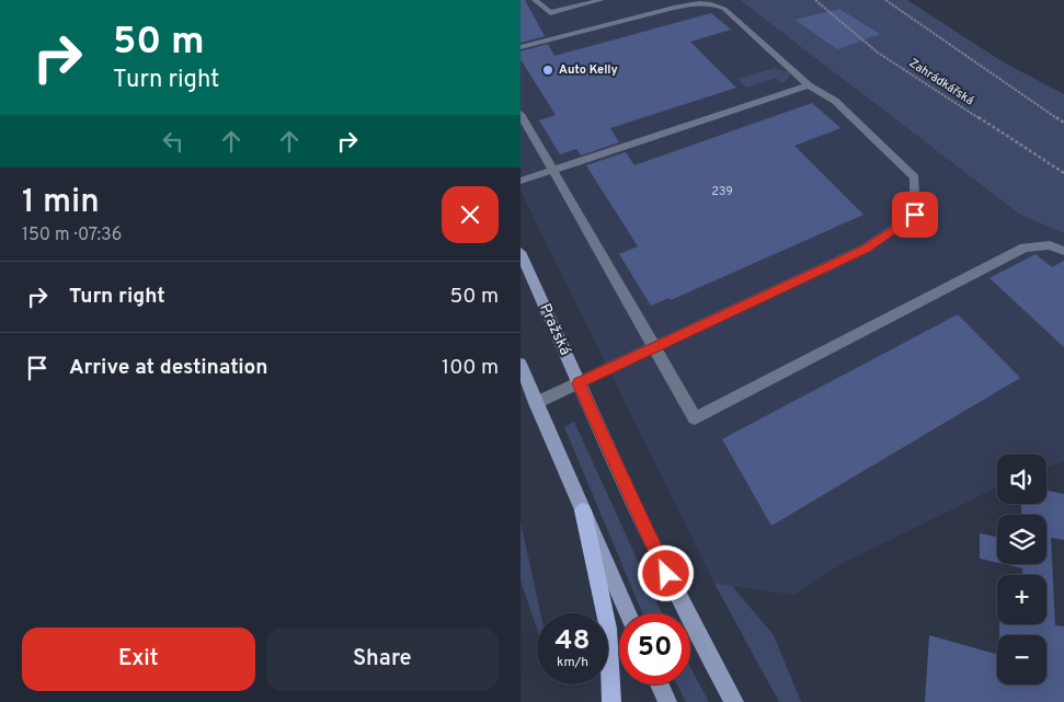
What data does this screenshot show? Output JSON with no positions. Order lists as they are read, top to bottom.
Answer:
{
  "streets": {
    "main road": ["Pražská"],
    "path": ["Zahrádkářská"]
  },
  "places": ["Auto Kelly"],
  "house_numbers": ["239"],
  "page": {
    "turn": ["50 m", "Turn right"],
    "heading": ["1 min", "150 m · 07:36"],
    "list": [
      {
        "name": "Turn right",
        "value": "50 m"
      },
      {
        "name": "Arrive at destination",
        "value": "100 m"
      }
    ],
    "map_buttons": ["+", "−"],
    "speed": "48 km/h",
    "limit": "50",
    "buttons": ["Exit", "Share"]
  }
}
